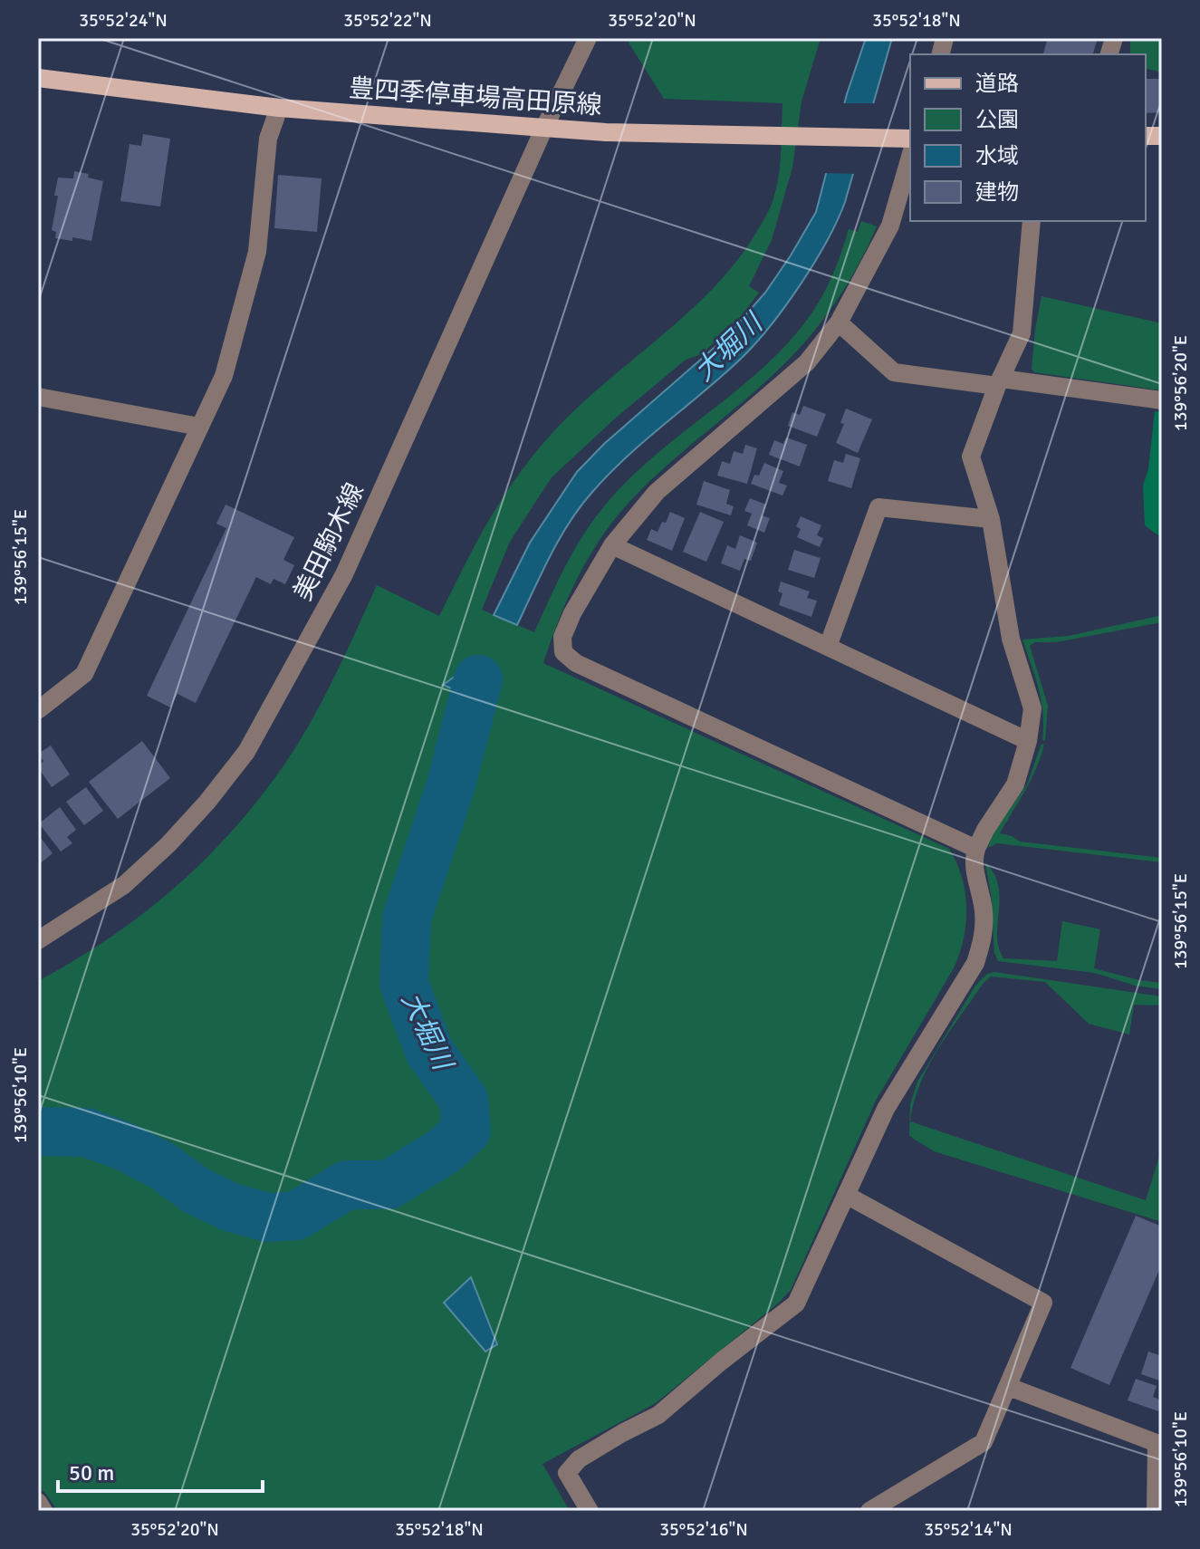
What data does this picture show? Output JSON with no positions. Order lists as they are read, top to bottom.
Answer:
{
  "streets": {
    "main road": ["豊四季停車場高田原線"],
    "street": ["美田駒木線"]
  },
  "crossings": [
    ["豊四季停車場高田原線", "美田駒木線"]
  ],
  "water": ["大堀川"],
  "legend": [
    "道路",
    "公園",
    "水域",
    "建物"
  ],
  "scale_bar": "50 m",
  "coordinates": [
    "35°52'24\"N",
    "35°52'22\"N",
    "35°52'20\"N",
    "35°52'18\"N",
    "139°56'20\"E",
    "139°56'15\"E",
    "139°56'10\"E",
    "35°52'16\"N",
    "35°52'14\"N"
  ]
}
